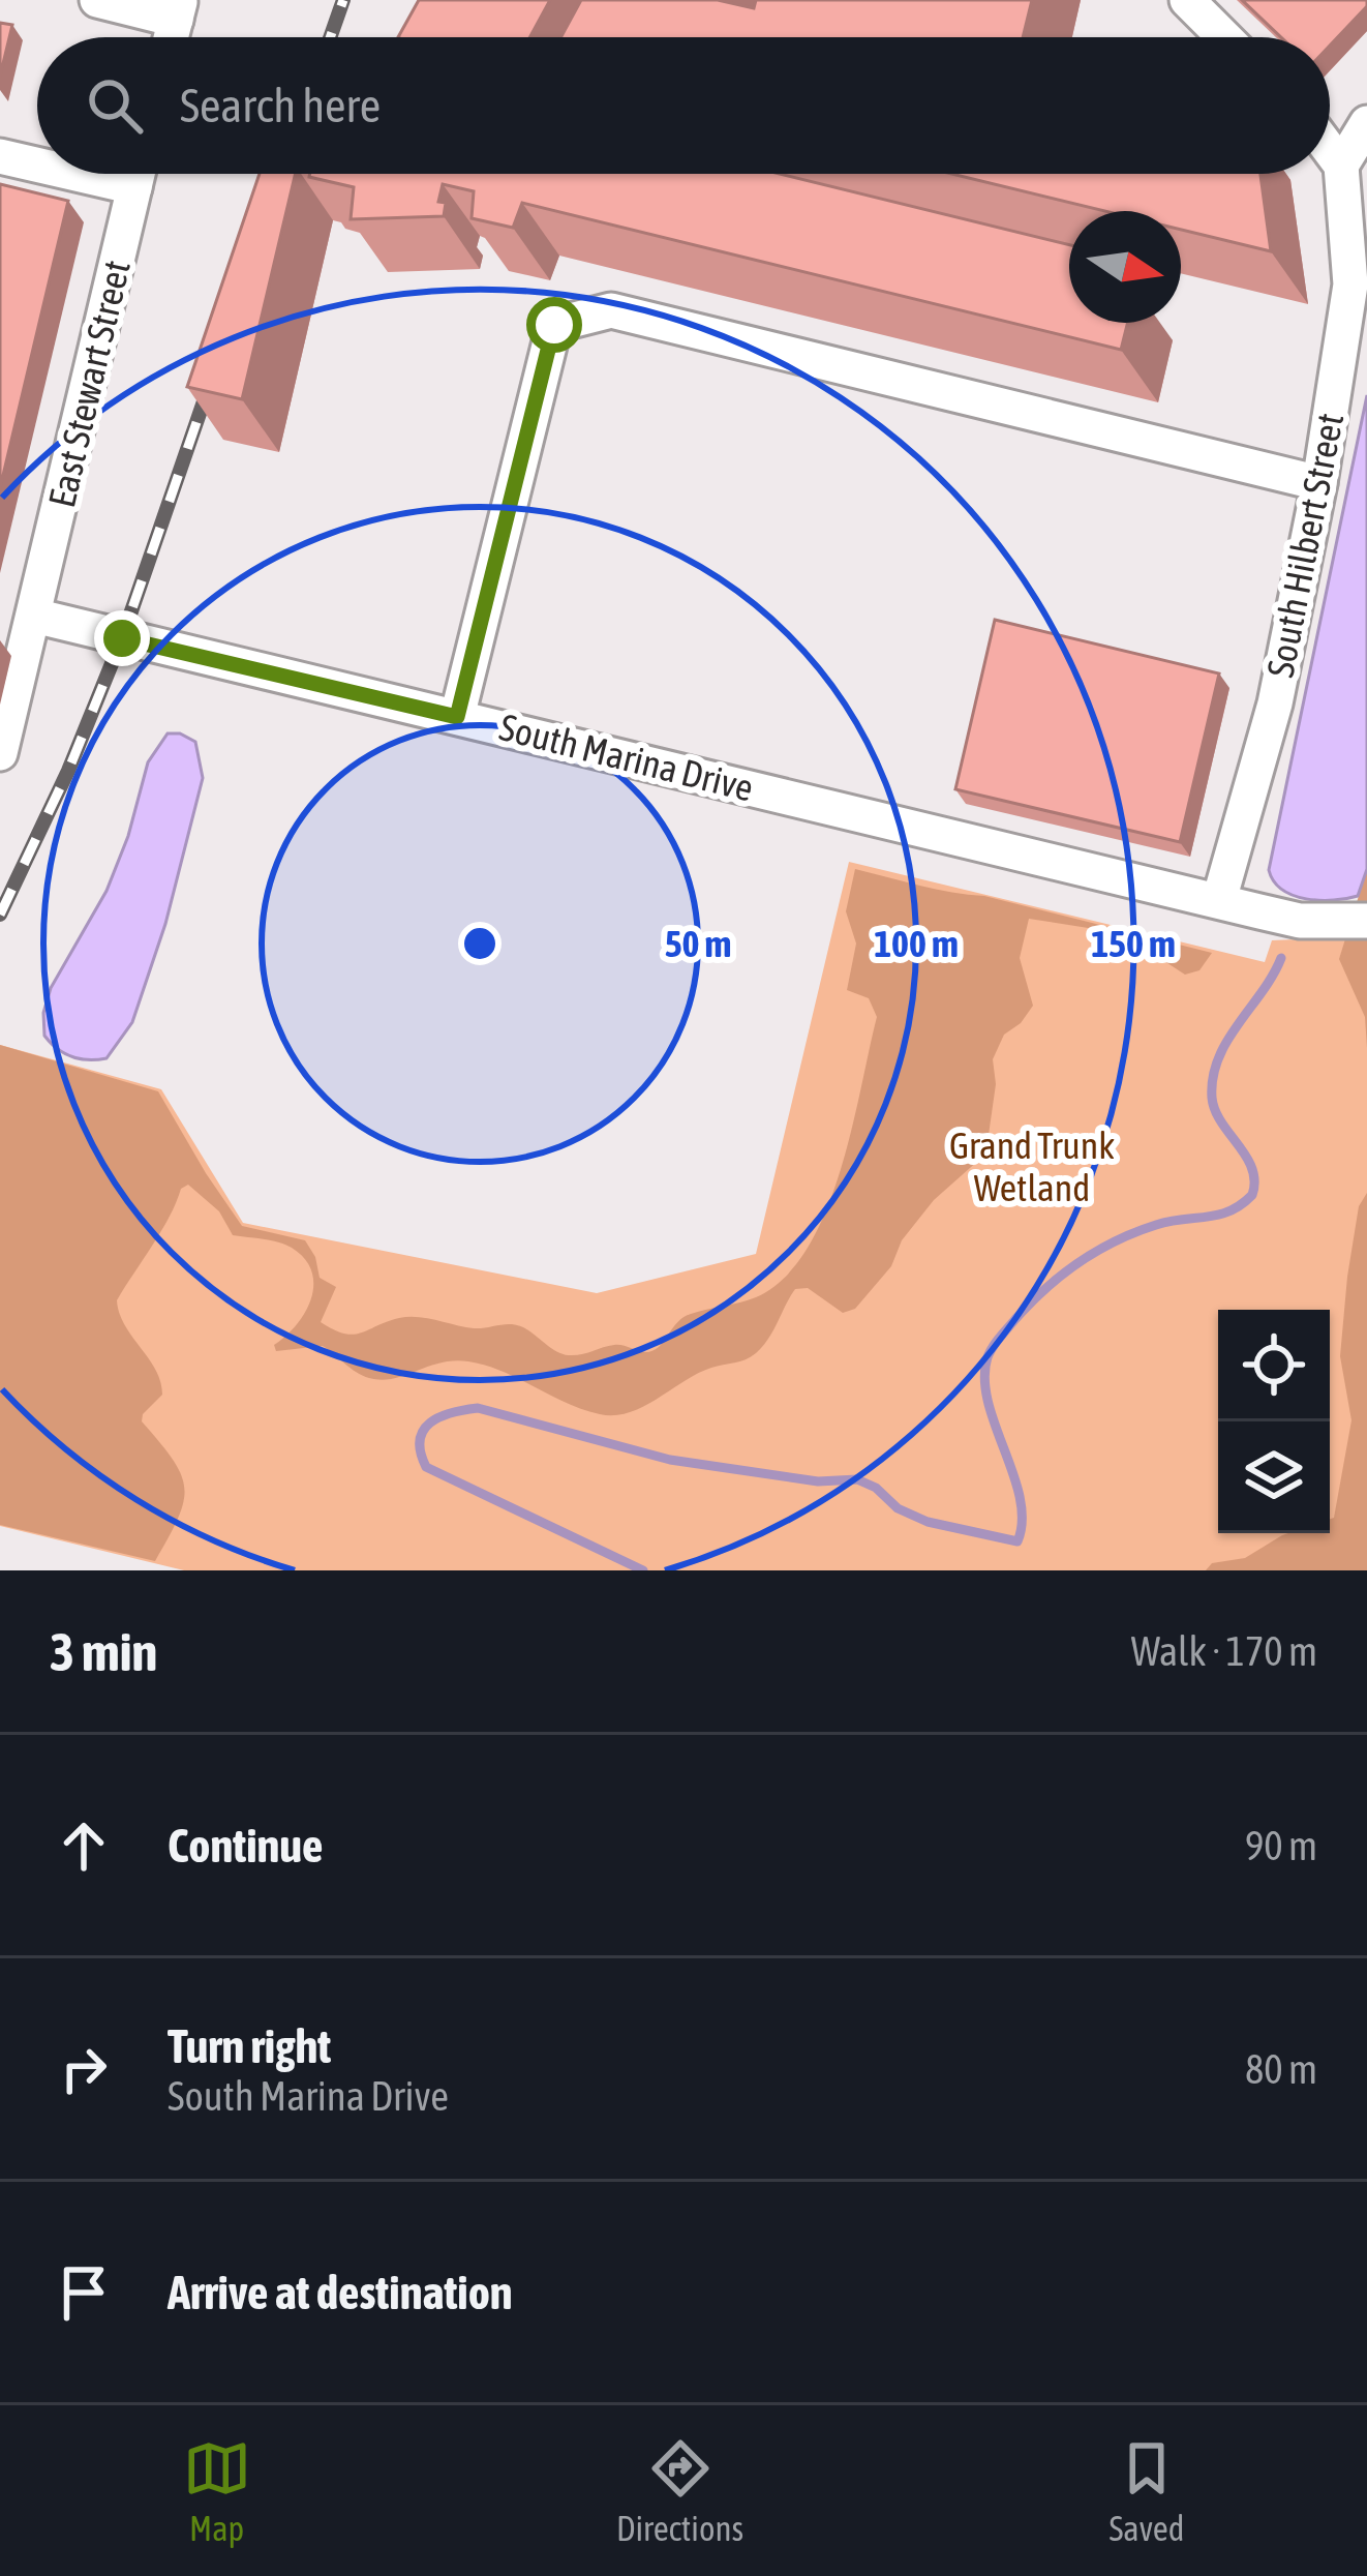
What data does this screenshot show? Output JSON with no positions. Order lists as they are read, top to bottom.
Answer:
{
  "streets": {
    "street": ["East Stewart Street", "South Hilbert Street", "South Marina Drive"]
  },
  "crossings": [
    ["East Stewart Street", "South Marina Drive"],
    ["South Hilbert Street", "South Marina Drive"]
  ],
  "parks": ["Grand Trunk Wetland"],
  "north": "right",
  "page": {
    "search": "Search here",
    "heading": ["3 min", "Walk · 170 m"],
    "list": [
      ["Continue", "90 m"],
      ["Turn right", "South Marina Drive", "80 m"],
      "Arrive at destination"
    ],
    "nav": ["Map", "Directions", "Saved"]
  },
  "rings": ["50 m", "100 m", "150 m"]
}
